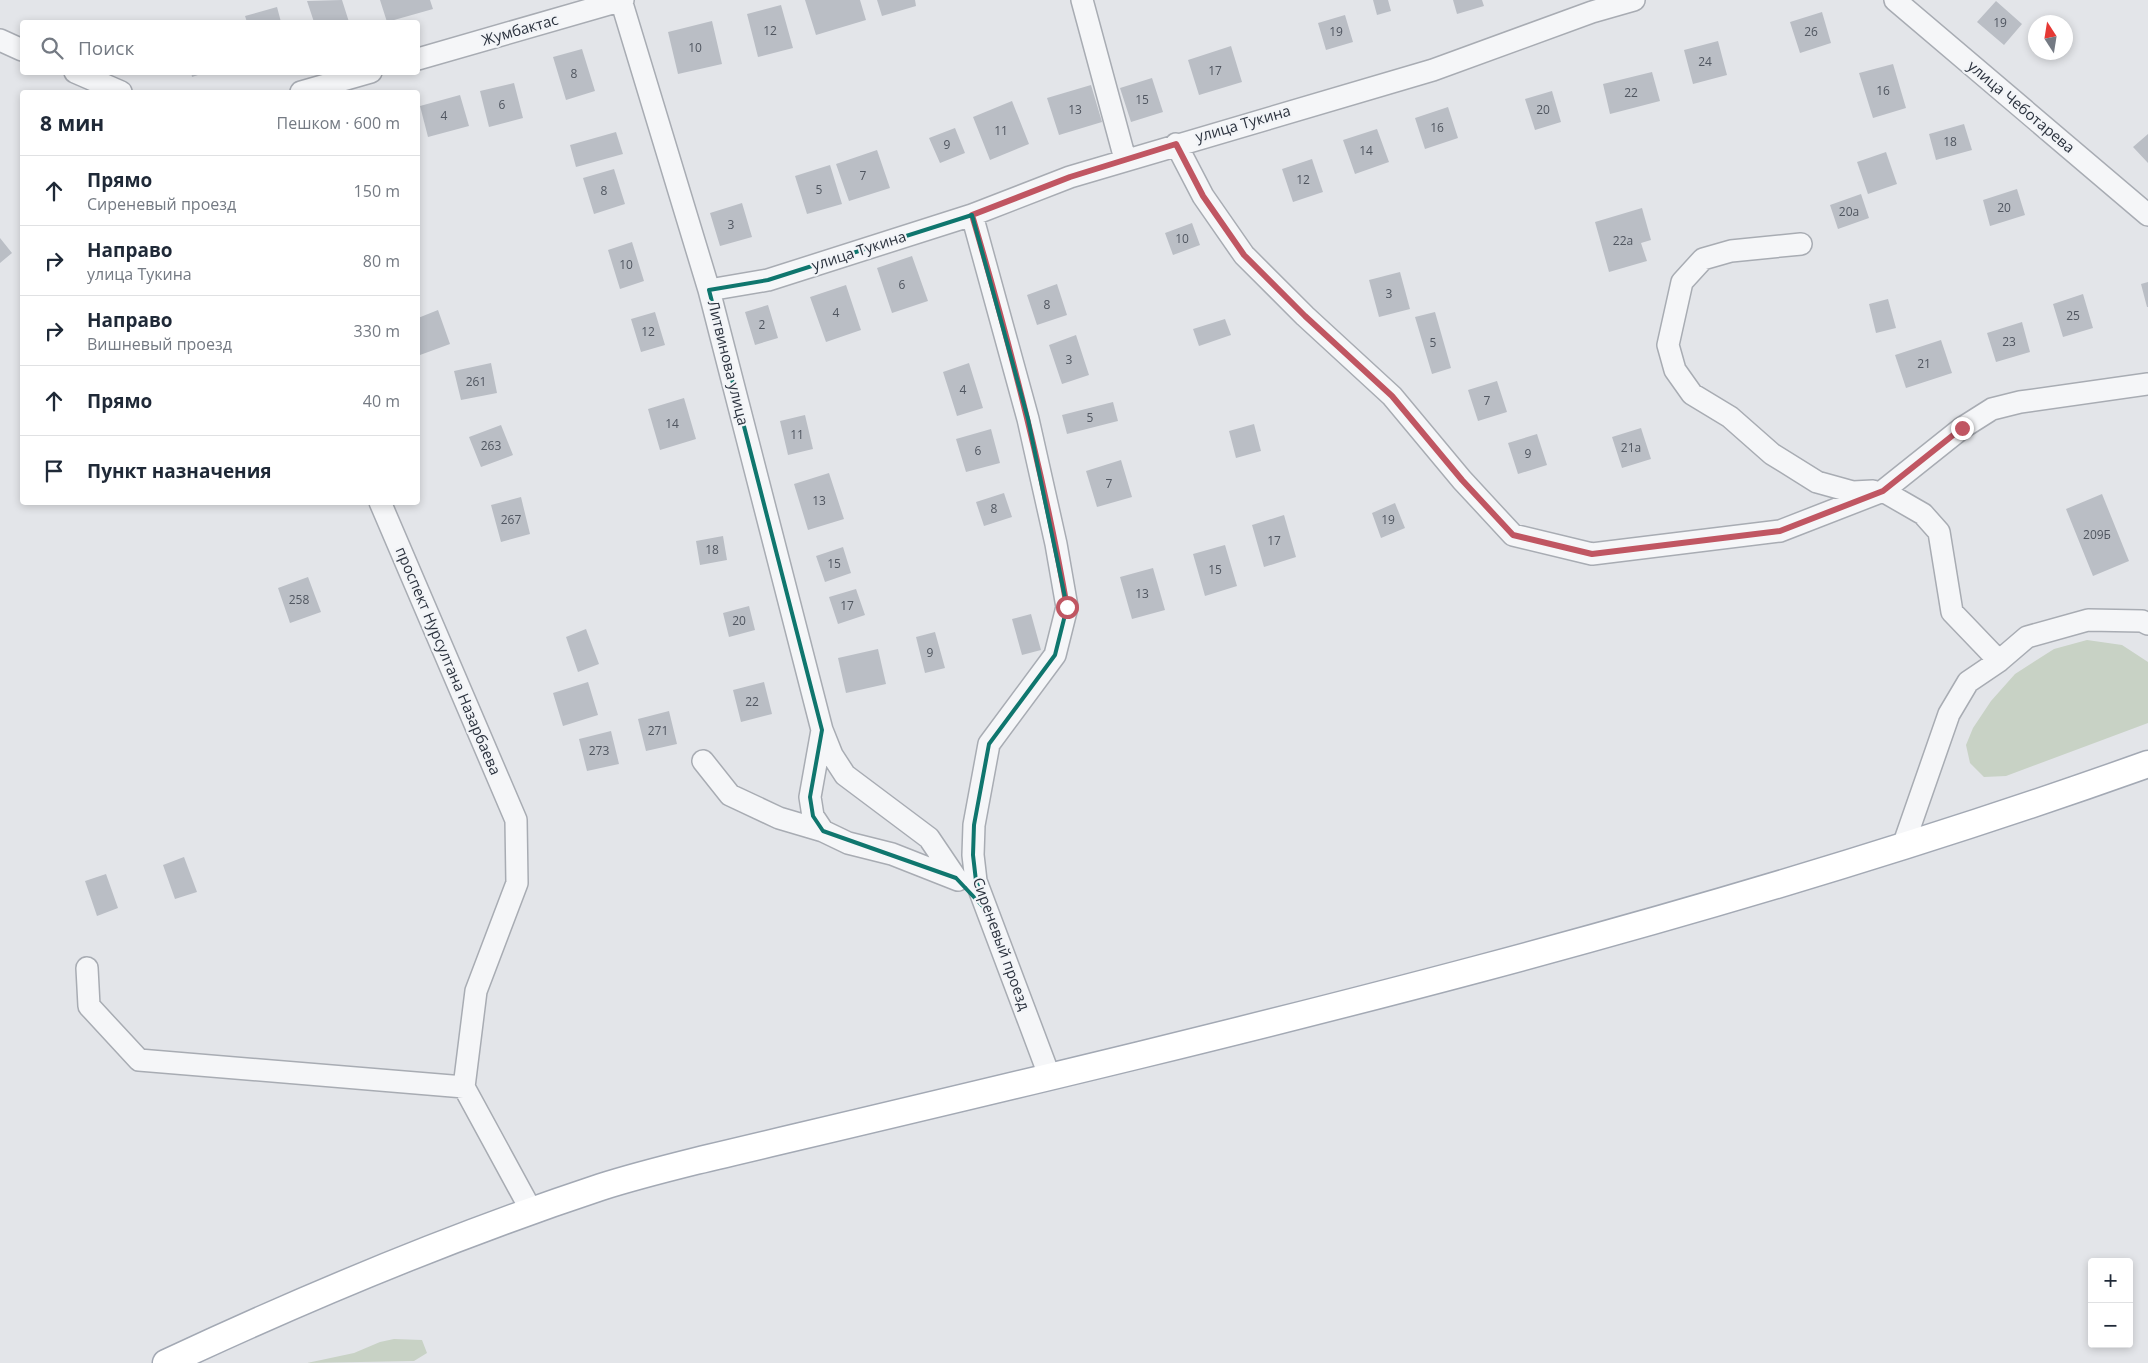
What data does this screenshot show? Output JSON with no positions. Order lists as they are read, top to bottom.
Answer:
{
  "streets": {
    "street": [
      "Жумбактас",
      "улица Чеботарева",
      "улица Тукина",
      "Литвинова улица",
      "проспект Нурсултана Назарбаева",
      "Сиреневый проезд"
    ]
  },
  "crossings": [
    ["Жумбактас", "Литвинова улица"],
    ["улица Тукина", "Литвинова улица"],
    ["улица Тукина", "Сиреневый проезд"],
    ["Литвинова улица", "Сиреневый проезд"]
  ],
  "house_numbers": [
    "19",
    "12",
    "19",
    "26",
    "10",
    "24",
    "17",
    "8",
    "16",
    "22",
    "15",
    "6",
    "13",
    "20",
    "4",
    "16",
    "11",
    "18",
    "9",
    "14",
    "7",
    "12",
    "5",
    "8",
    "20",
    "20а",
    "3",
    "10",
    "22а",
    "10",
    "6",
    "3",
    "8",
    "4",
    "25",
    "2",
    "12",
    "23",
    "5",
    "3",
    "21",
    "261",
    "4",
    "7",
    "5",
    "14",
    "11",
    "263",
    "21а",
    "6",
    "9",
    "7",
    "13",
    "8",
    "267",
    "19",
    "209Б",
    "17",
    "18",
    "15",
    "15",
    "13",
    "258",
    "17",
    "20",
    "9",
    "22",
    "271",
    "273"
  ],
  "north": "top",
  "page": {
    "search": "Поиск",
    "heading": ["8 мин", "Пешком · 600 m"],
    "list": [
      ["Прямо", "Сиреневый проезд", "150 m"],
      ["Направо", "улица Тукина", "80 m"],
      ["Направо", "Вишневый проезд", "330 m"],
      ["Прямо", "40 m"],
      "Пункт назначения"
    ],
    "map_buttons": ["+", "−"]
  }
}
